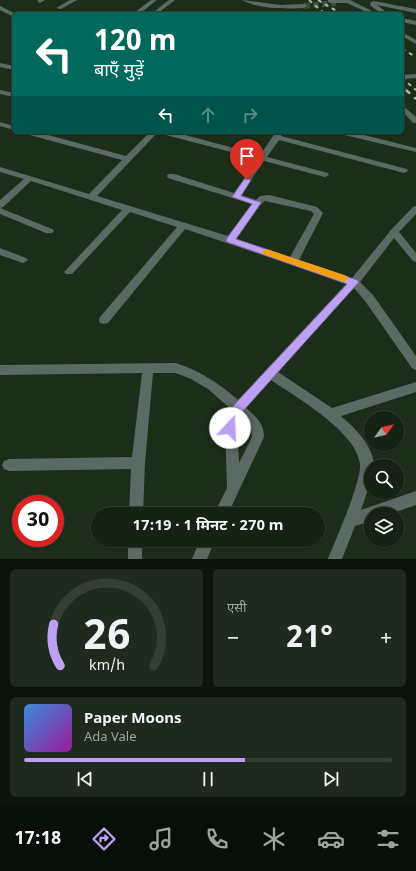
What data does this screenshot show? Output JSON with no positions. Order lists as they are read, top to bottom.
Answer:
{
  "north": "top right",
  "page": {
    "turn": ["120 m", "बाएँ मुड़ें"],
    "limit": "30",
    "trip": "17:19 · 1 मिनट · 270 m",
    "tile": "एसी",
    "heat": ["−", "21°", "+"],
    "song": ["Paper Moons", "Ada Vale"],
    "tabs": "17:18",
    "gauge": ["26", "km/h"]
  }
}
